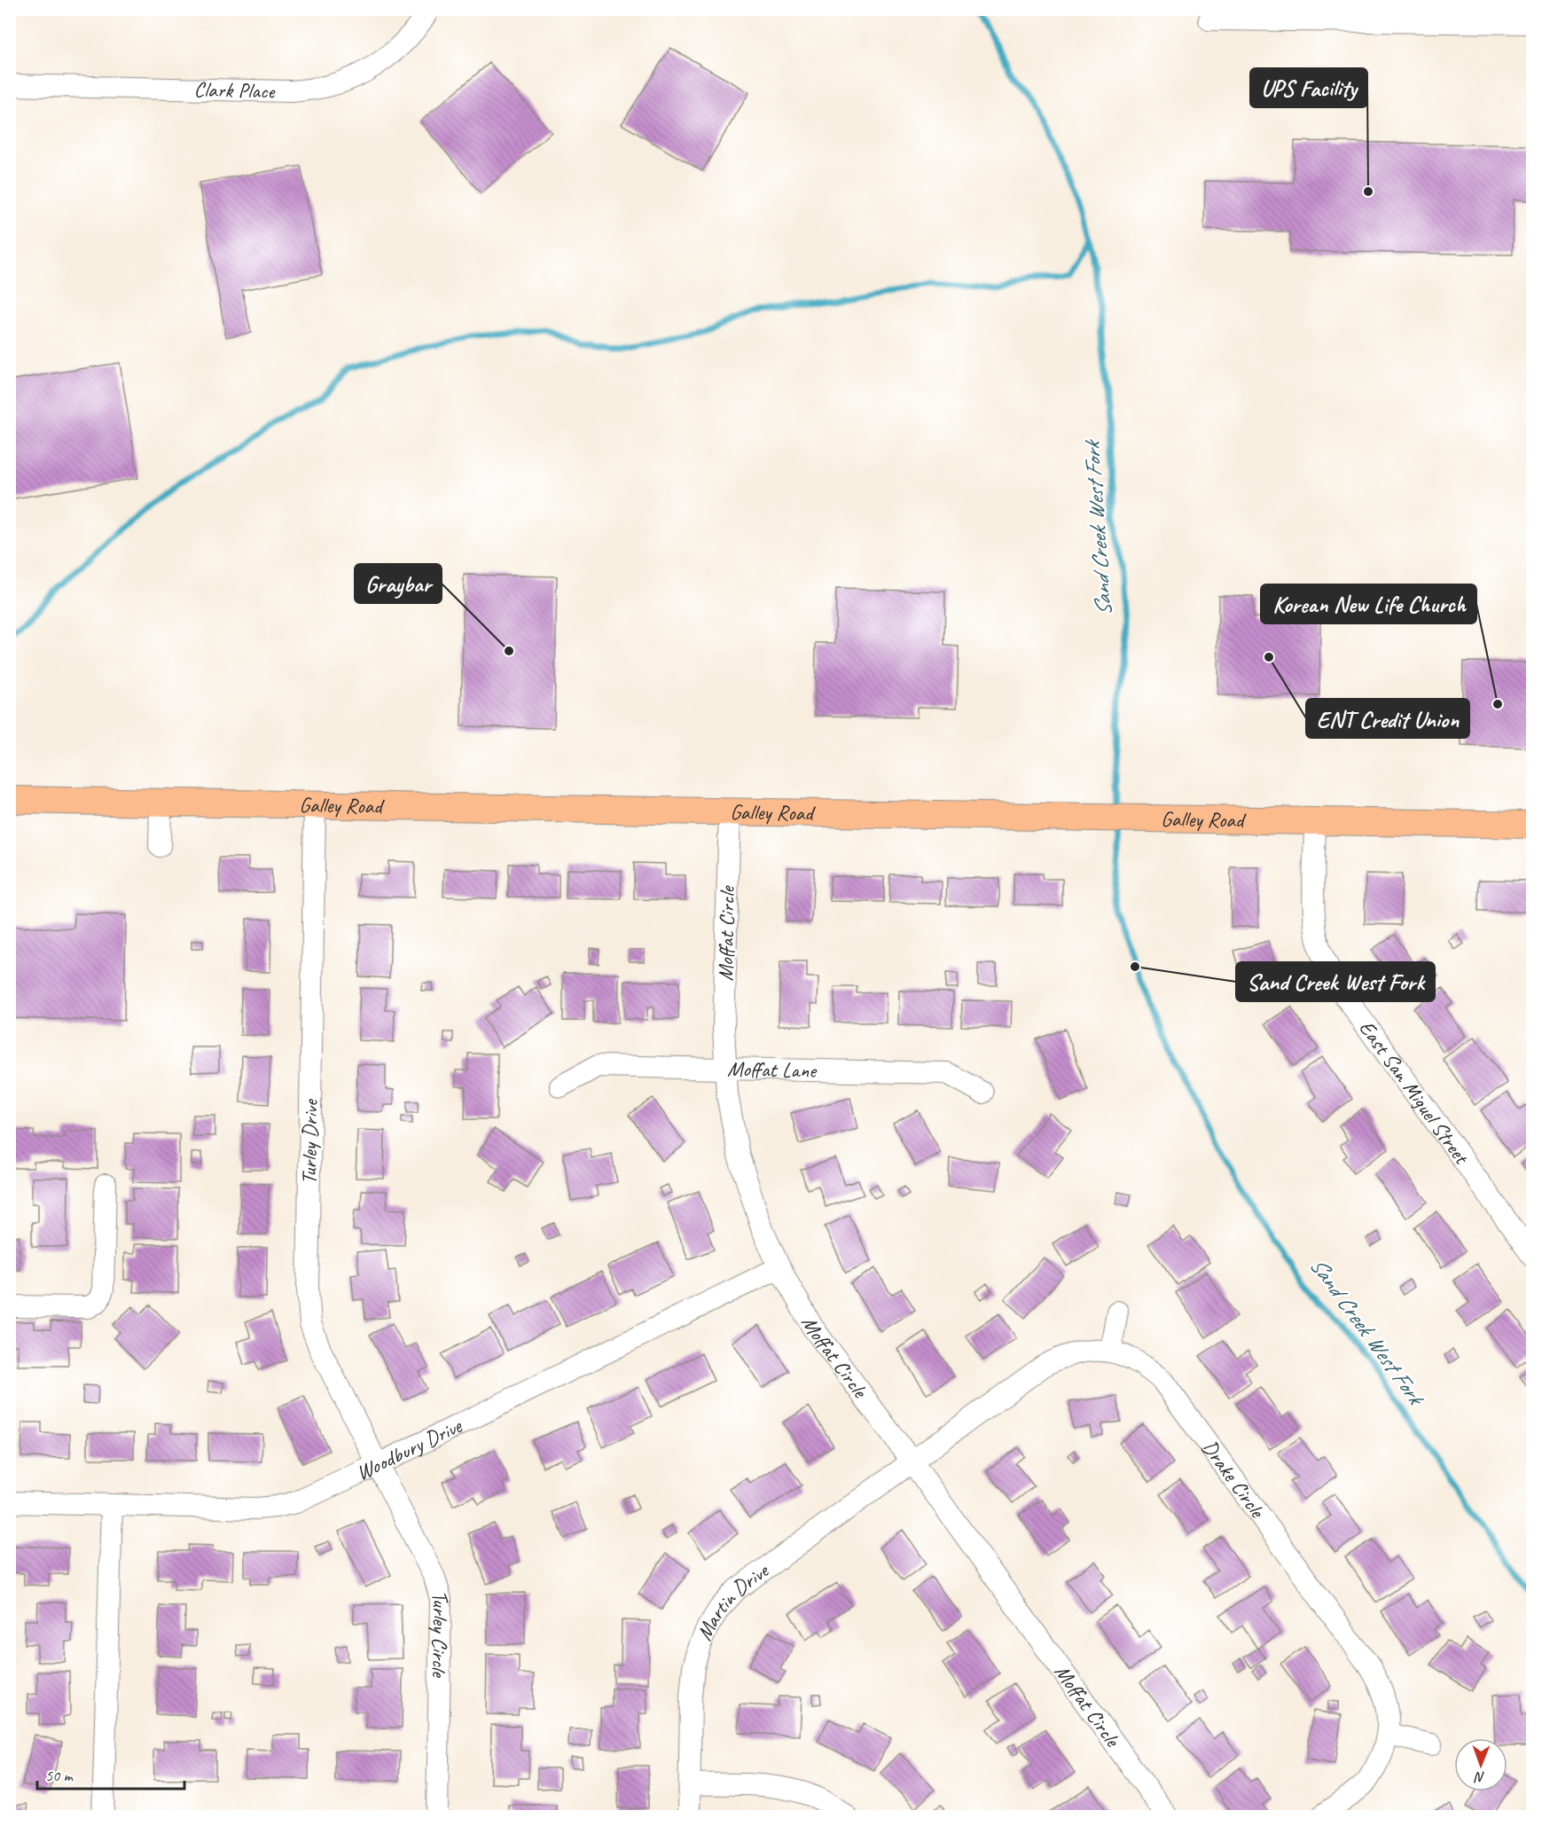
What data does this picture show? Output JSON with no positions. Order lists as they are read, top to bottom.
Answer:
{
  "streets": {
    "main road": ["Galley Road"],
    "street": [
      "Clark Place",
      "Moffat Circle",
      "Moffat Lane",
      "East San Miguel Street",
      "Turley Drive",
      "Woodbury Drive",
      "Drake Circle",
      "Martin Drive",
      "Turley Circle"
    ]
  },
  "crossings": [
    ["Galley Road", "Moffat Circle"],
    ["Galley Road", "East San Miguel Street"],
    ["Galley Road", "Turley Drive"],
    ["Moffat Circle", "Moffat Lane"],
    ["Moffat Circle", "Woodbury Drive"],
    ["Moffat Circle", "Drake Circle"],
    ["Moffat Circle", "Martin Drive"],
    ["Turley Drive", "Woodbury Drive"],
    ["Turley Drive", "Turley Circle"],
    ["Woodbury Drive", "Turley Circle"],
    ["Drake Circle", "Martin Drive"]
  ],
  "water": ["Sand Creek West Fork"],
  "places": [
    "UPS Facility",
    "Graybar",
    "ENT Credit Union",
    "Korean New Life Church",
    "Sand Creek West Fork"
  ],
  "scale_bar": "50 m",
  "north": "bottom"
}
